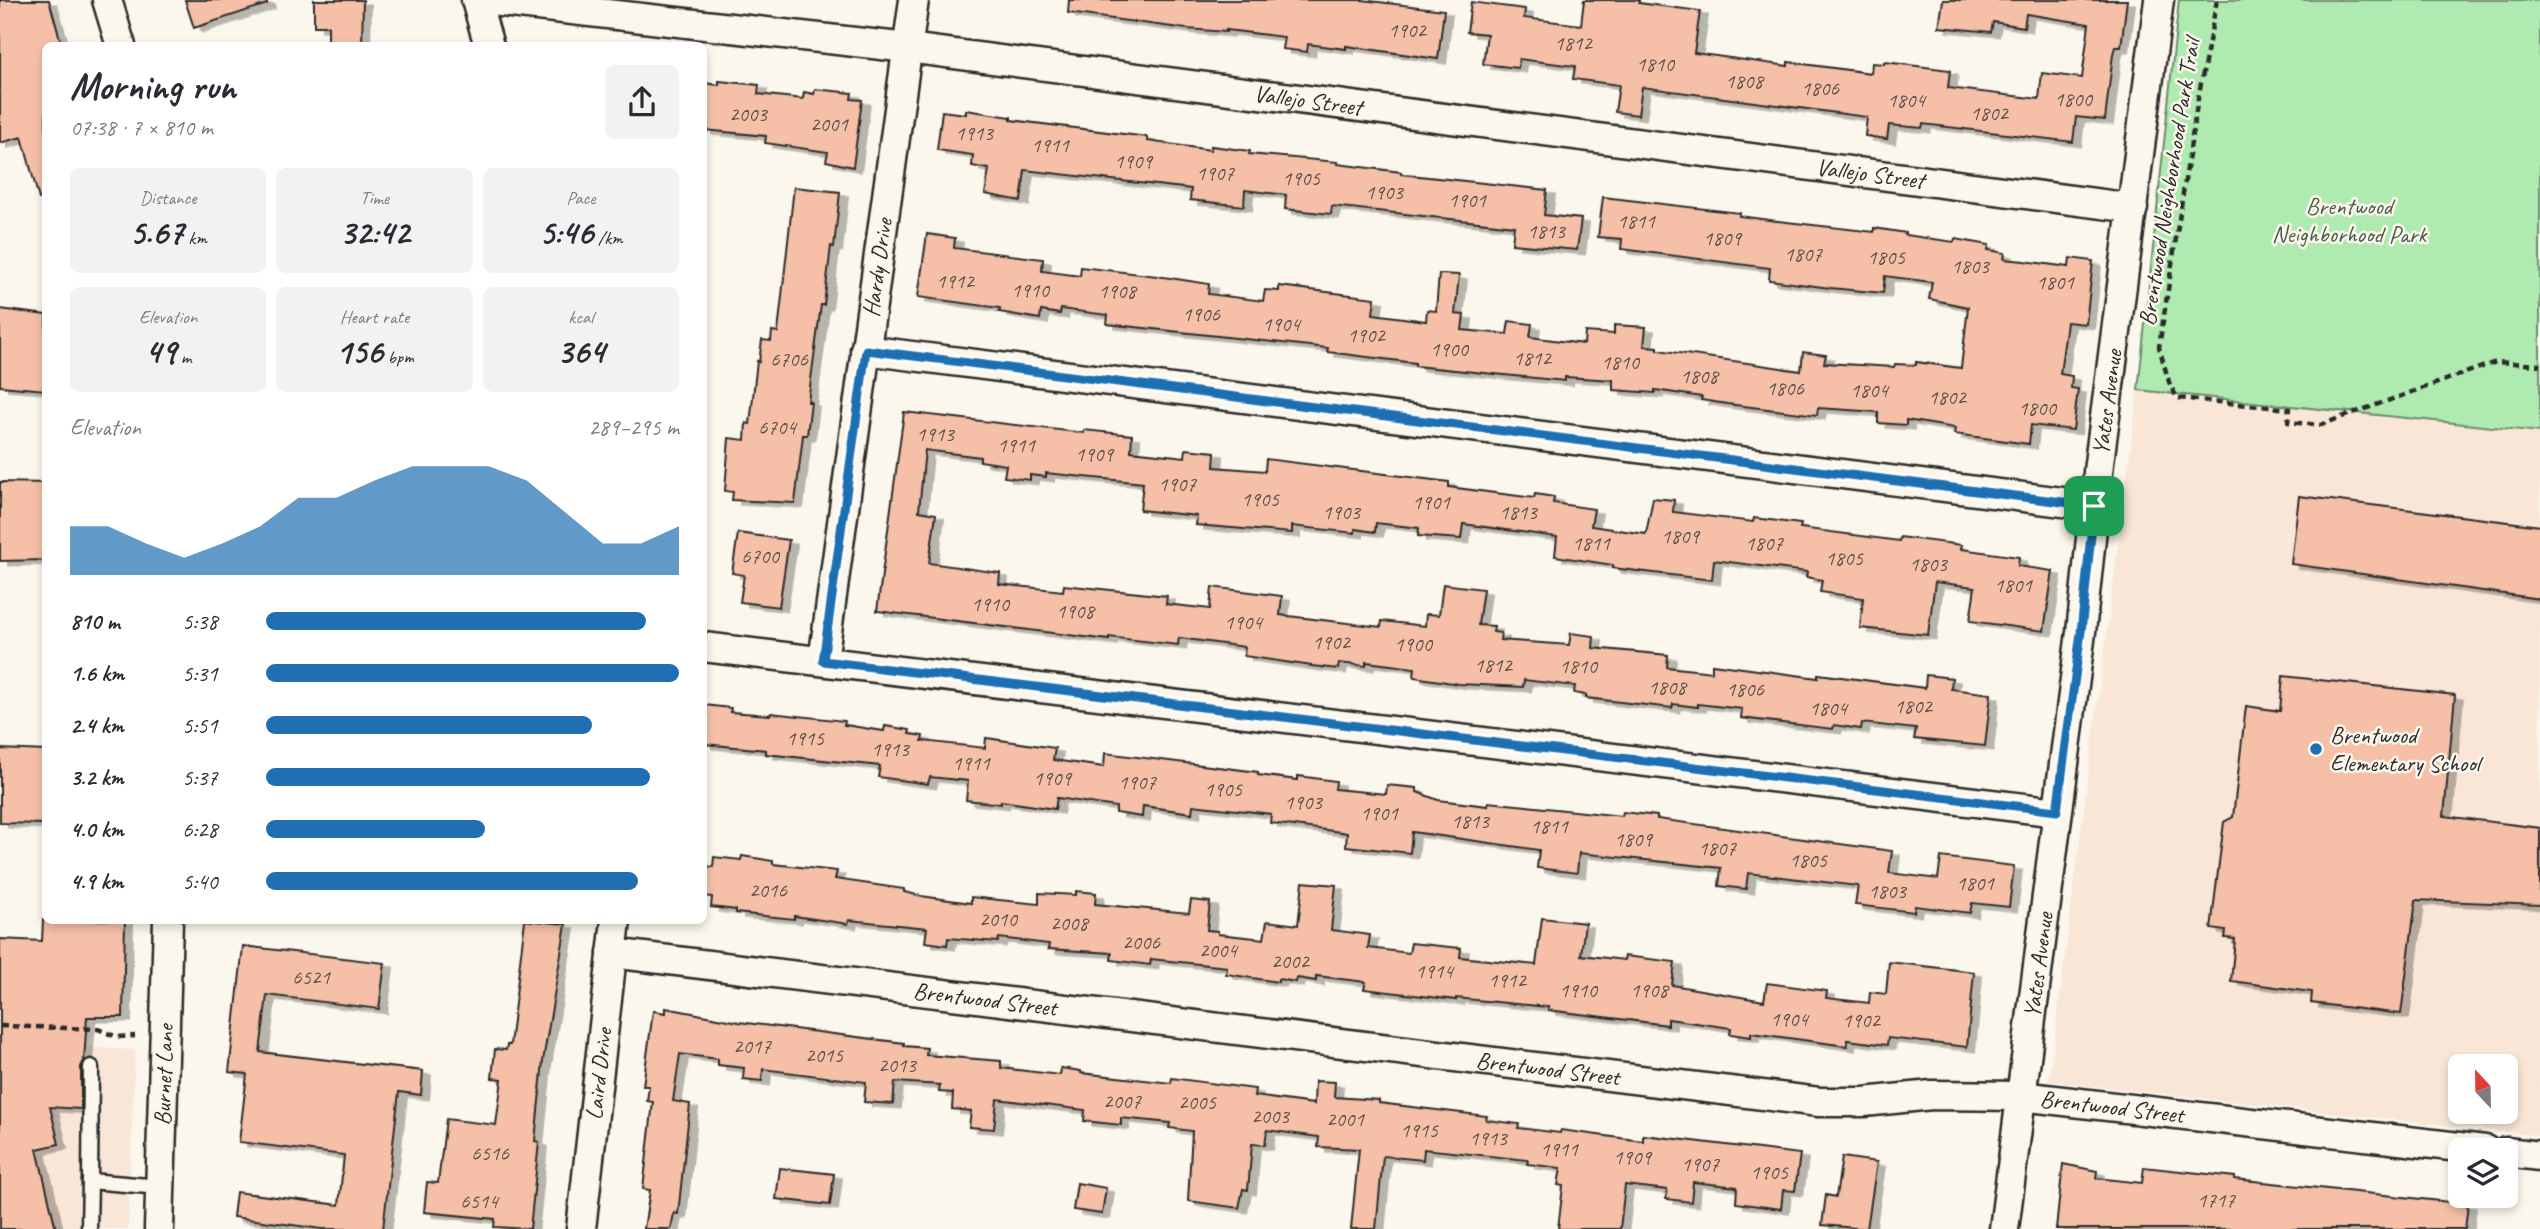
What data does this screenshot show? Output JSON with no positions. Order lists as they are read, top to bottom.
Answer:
{
  "streets": {
    "street": [
      "Vallejo Street",
      "Hardy Drive",
      "Yates Avenue",
      "Brentwood Street",
      "Burnet Lane",
      "Laird Drive"
    ],
    "path": ["Brentwood Neighborhood Park Trail"]
  },
  "crossings": [
    ["Vallejo Street", "Hardy Drive"],
    ["Vallejo Street", "Yates Avenue"],
    ["Yates Avenue", "Brentwood Street"],
    ["Brentwood Street", "Laird Drive"]
  ],
  "parks": ["Brentwood Neighborhood Park"],
  "places": ["Brentwood Elementary School"],
  "house_numbers": [
    "1902",
    "1812",
    "1810",
    "1808",
    "1806",
    "1800",
    "1804",
    "1802",
    "2003",
    "2001",
    "1913",
    "1911",
    "1909",
    "1907",
    "1905",
    "1903",
    "1901",
    "1811",
    "1813",
    "1809",
    "1807",
    "1805",
    "1803",
    "1912",
    "1801",
    "1910",
    "1908",
    "1906",
    "1904",
    "1902",
    "1900",
    "1812",
    "6706",
    "1810",
    "1808",
    "1806",
    "1804",
    "1802",
    "1800",
    "6704",
    "1913",
    "1911",
    "1909",
    "1907",
    "1905",
    "1901",
    "1903",
    "1813",
    "1809",
    "1811",
    "1807",
    "6700",
    "1805",
    "1803",
    "1801",
    "1910",
    "1908",
    "1904",
    "1902",
    "1900",
    "1812",
    "1810",
    "1808",
    "1806",
    "1802",
    "1804",
    "1915",
    "1913",
    "1911",
    "1909",
    "1907",
    "1905",
    "1903",
    "1901",
    "1813",
    "1811",
    "1809",
    "1807",
    "1805",
    "1801",
    "2016",
    "1803",
    "2010",
    "2008",
    "2006",
    "2004",
    "2002",
    "1914",
    "6521",
    "1912",
    "1910",
    "1908",
    "1904",
    "1902",
    "2017",
    "2015",
    "2013",
    "2007",
    "2005",
    "2003",
    "2001",
    "1915",
    "1913",
    "1911",
    "6516",
    "1909",
    "1907",
    "1905",
    "1717",
    "6514"
  ],
  "north": "top",
  "page": {
    "heading": ["Morning run", "07:38 · 7 × 810 m"],
    "stats": [
      ["Distance", "5.67 km"],
      ["Time", "32:42"],
      ["Pace", "5:46 /km"],
      ["Elevation", "49 m"],
      ["Heart rate", "156 bpm"],
      ["kcal", "364"]
    ],
    "chart": ["Elevation", "289–295 m"],
    "list": [
      {
        "name": "810 m",
        "note": "5:38"
      },
      {
        "name": "1.6 km",
        "note": "5:31"
      },
      {
        "name": "2.4 km",
        "note": "5:51"
      },
      {
        "name": "3.2 km",
        "note": "5:37"
      },
      {
        "name": "4.0 km",
        "note": "6:28"
      },
      {
        "name": "4.9 km",
        "note": "5:40"
      }
    ]
  }
}
